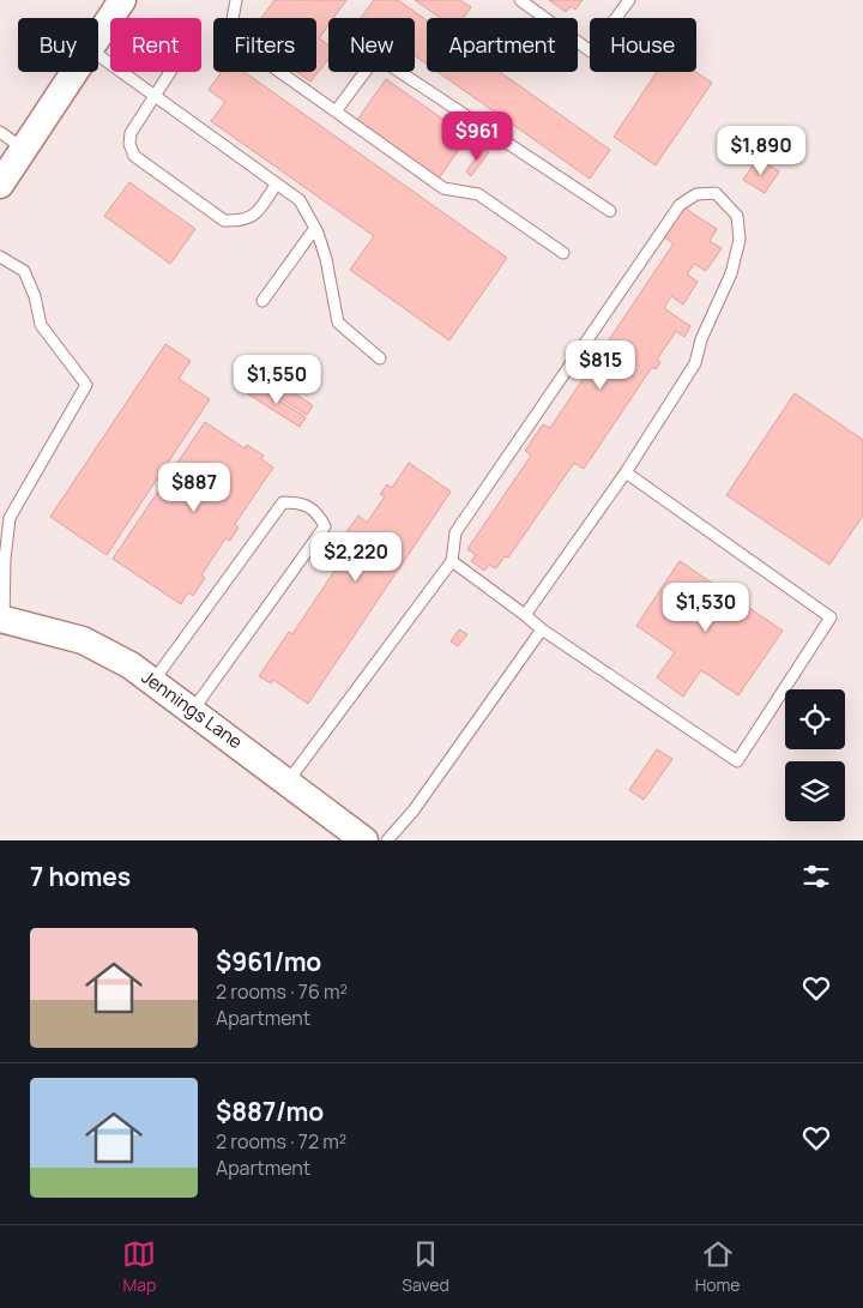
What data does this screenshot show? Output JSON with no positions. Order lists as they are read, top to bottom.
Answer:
{
  "streets": {
    "street": ["Jennings Lane"]
  },
  "page": {
    "chip": [
      "Buy",
      "Rent",
      "Filters",
      "New",
      "Apartment",
      "House"
    ],
    "price": [
      "$961",
      "$1,890",
      "$815",
      "$1,550",
      "$887",
      "$2,220",
      "$1,530"
    ],
    "heading": "7 homes",
    "list": [
      {
        "name": "$961/mo",
        "note": "2 rooms · 76 m² · Apartment"
      },
      {
        "name": "$887/mo",
        "note": "2 rooms · 72 m² · Apartment"
      }
    ],
    "tabs": ["Map", "Saved", "Home"]
  }
}
